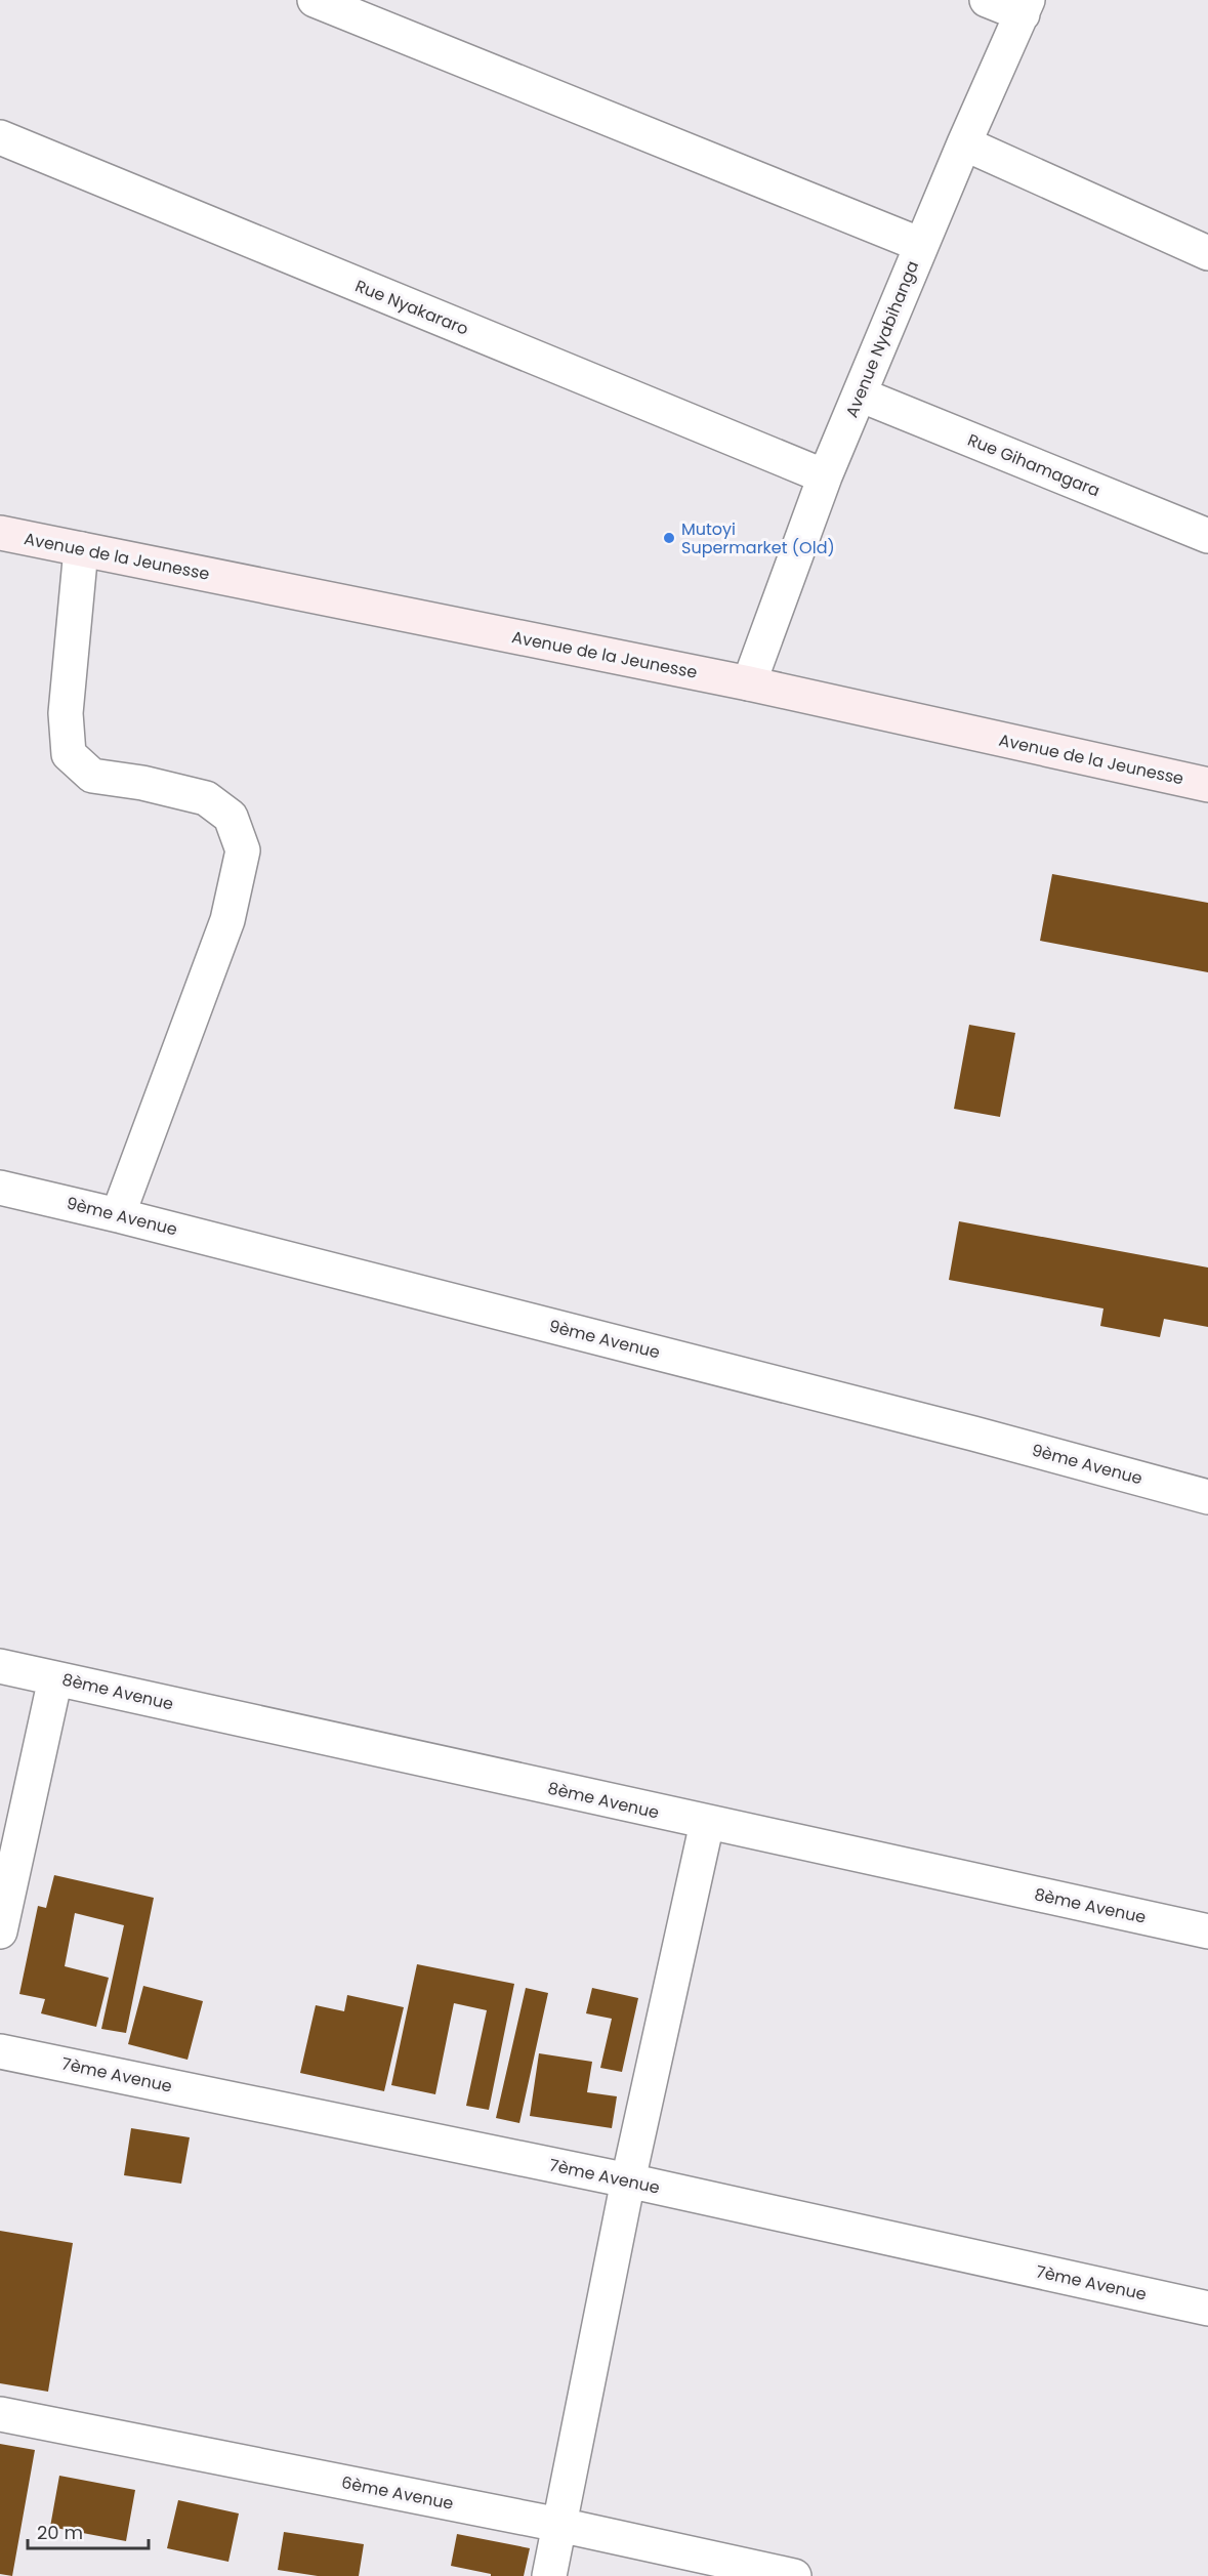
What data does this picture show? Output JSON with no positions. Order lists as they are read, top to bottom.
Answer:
{
  "streets": {
    "street": [
      "Rue Nyakararo",
      "Avenue Nyabihanga",
      "Rue Gihamagara",
      "Avenue de la Jeunesse",
      "9ème Avenue",
      "8ème Avenue",
      "7ème Avenue",
      "6ème Avenue"
    ]
  },
  "crossings": [
    ["Rue Nyakararo", "Avenue Nyabihanga"],
    ["Avenue Nyabihanga", "Rue Gihamagara"],
    ["Avenue Nyabihanga", "Avenue de la Jeunesse"]
  ],
  "places": ["Mutoyi Supermarket (Old)"],
  "scale_bar": "20 m"
}
